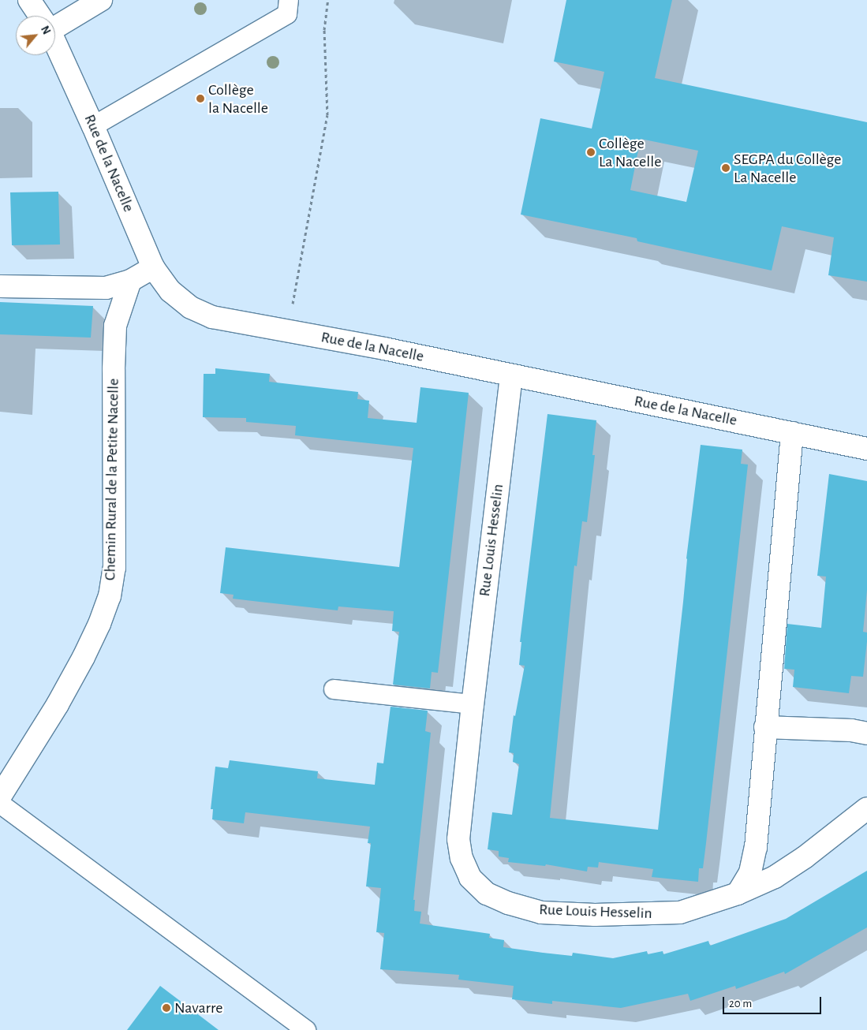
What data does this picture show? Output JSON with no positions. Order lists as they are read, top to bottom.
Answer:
{
  "streets": {
    "street": ["Rue de la Nacelle", "Chemin Rural de la Petite Nacelle", "Rue Louis Hesselin"]
  },
  "crossings": [
    ["Rue de la Nacelle", "Rue Louis Hesselin"]
  ],
  "places": [
    "Collège la Nacelle",
    "Collège La Nacelle",
    "SEGPA du Collège La Nacelle",
    "Navarre"
  ],
  "scale_bar": "20 m",
  "north": "top right"
}
